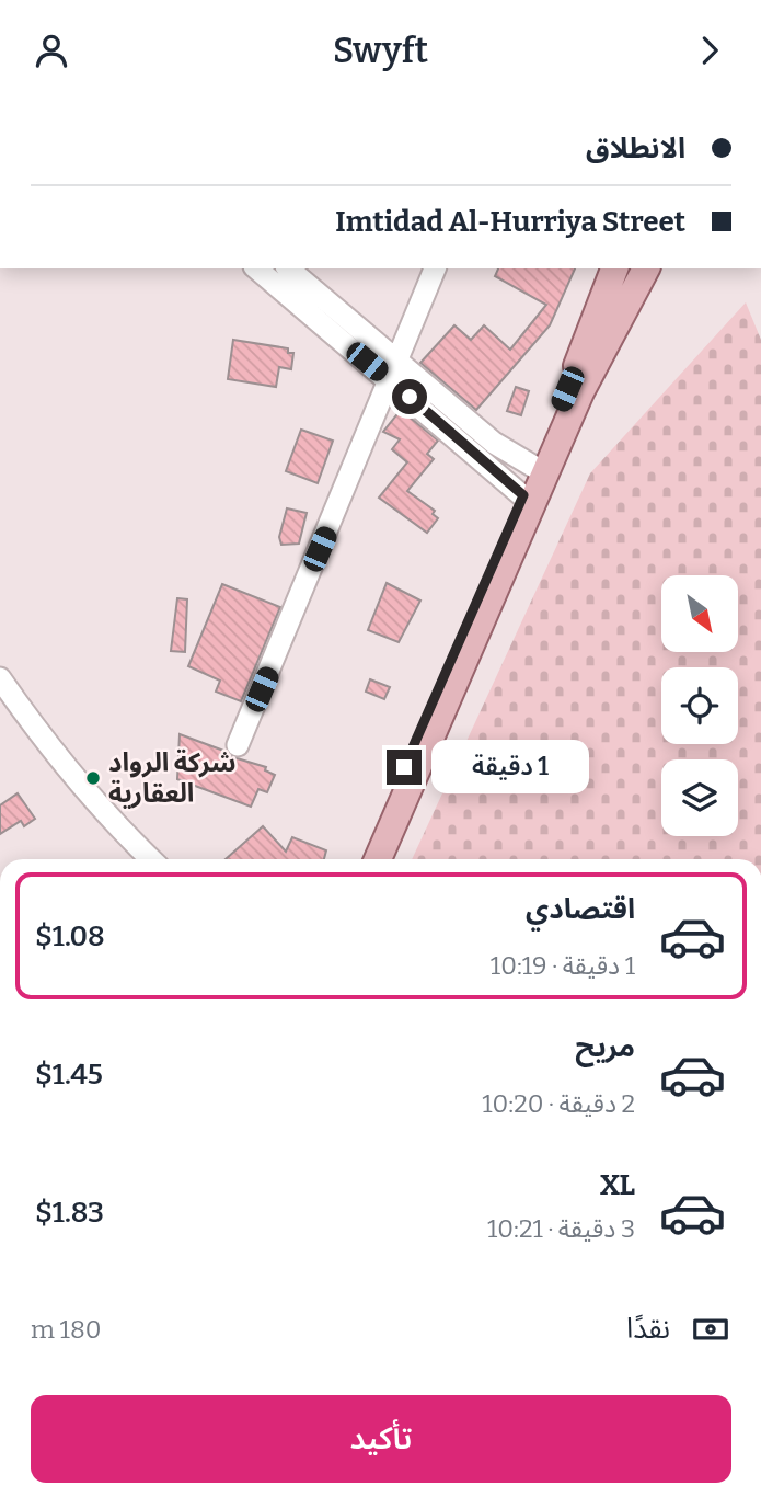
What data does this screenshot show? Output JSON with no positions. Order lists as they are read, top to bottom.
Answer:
{
  "places": ["شركة الرواد العقارية"],
  "north": "bottom right",
  "page": {
    "header": "Swyft",
    "banner": ["الانطلاق", "Imtidad Al-Hurriya Street"],
    "bubble": "1 دقيقة",
    "list": [
      {
        "name": "اقتصادي",
        "note": "1 دقيقة · 10:19",
        "value": "$1.08"
      },
      {
        "name": "مريح",
        "note": "2 دقيقة · 10:20",
        "value": "$1.45"
      },
      {
        "name": "XL",
        "note": "3 دقيقة · 10:21",
        "value": "$1.83"
      }
    ],
    "pay": ["نقدًا", "180 m"],
    "buttons": "تأكيد"
  }
}
